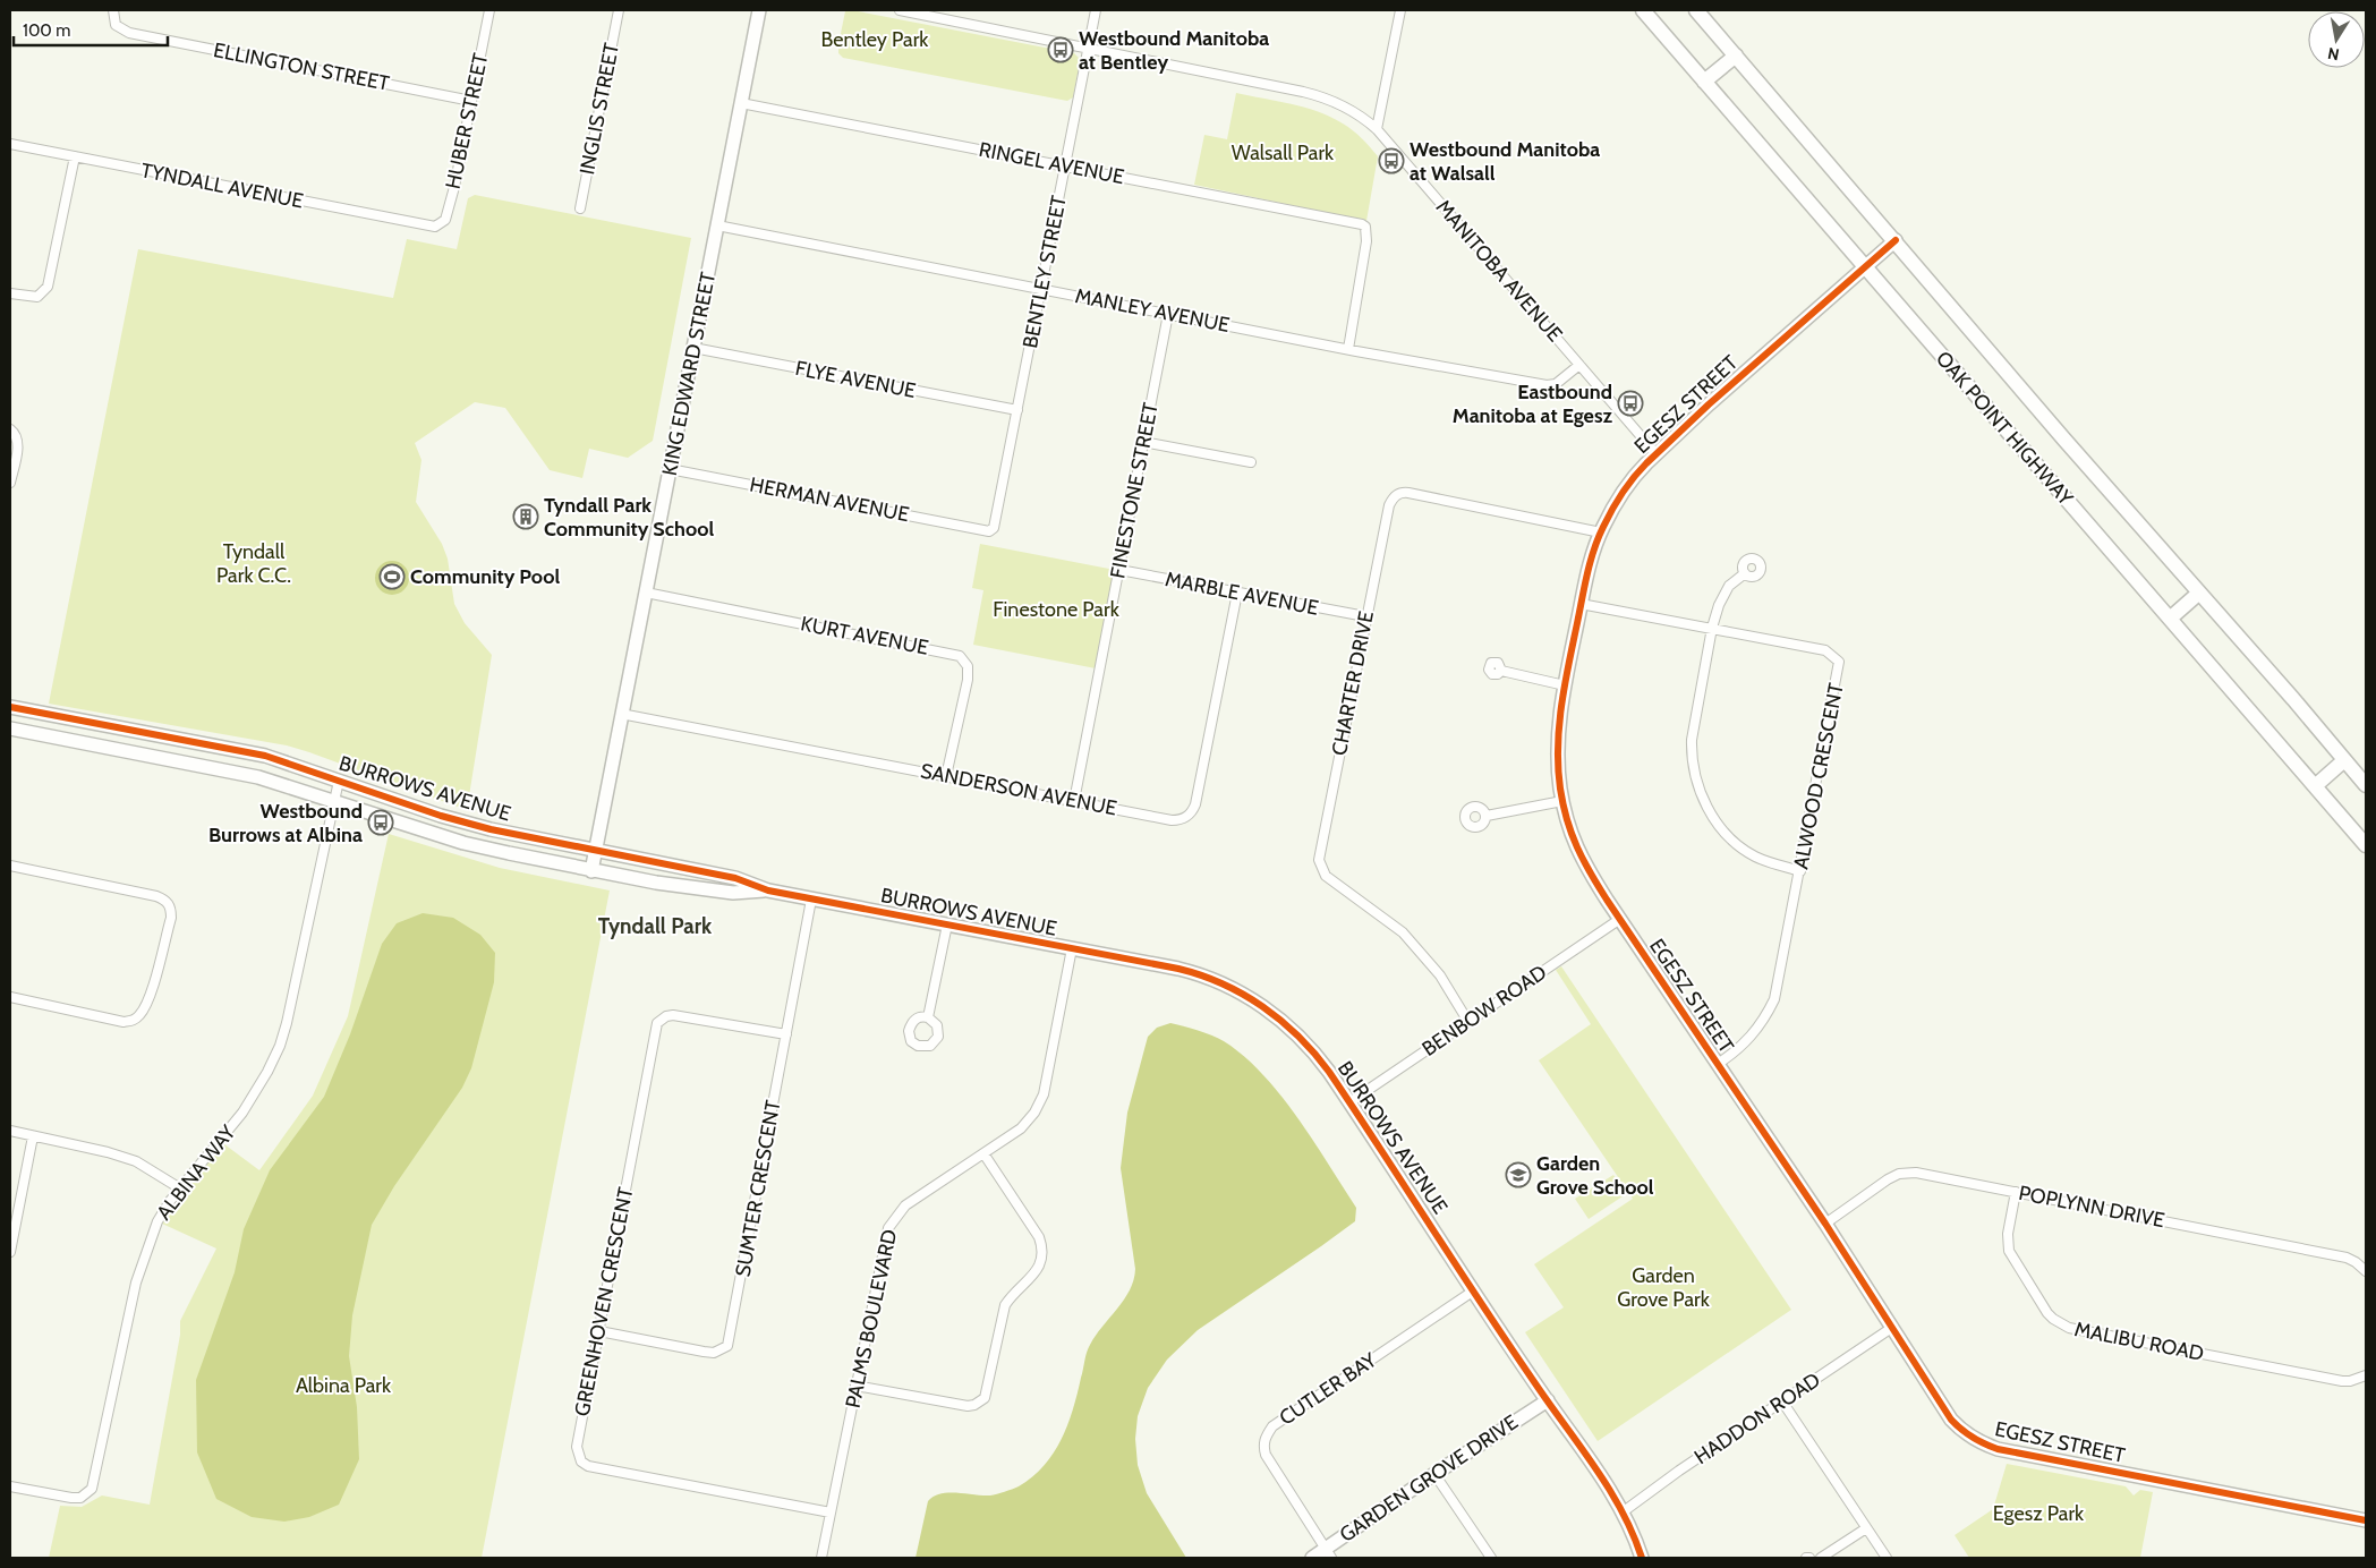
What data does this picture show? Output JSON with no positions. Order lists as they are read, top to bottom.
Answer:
{
  "streets": {
    "main road": ["OAK POINT HIGHWAY"],
    "street": [
      "ELLINGTON STREET",
      "INGLIS STREET",
      "HUBER STREET",
      "RINGEL AVENUE",
      "TYNDALL AVENUE",
      "MANITOBA AVENUE",
      "BENTLEY STREET",
      "MANLEY AVENUE",
      "KING EDWARD STREET",
      "FLYE AVENUE",
      "EGESZ STREET",
      "FINESTONE STREET",
      "HERMAN AVENUE",
      "MARBLE AVENUE",
      "KURT AVENUE",
      "CHARTER DRIVE",
      "ALWOOD CRESCENT",
      "BURROWS AVENUE",
      "SANDERSON AVENUE",
      "BENBOW ROAD",
      "ALBINA WAY",
      "SUMTER CRESCENT",
      "POPLYNN DRIVE",
      "GREENHOVEN CRESCENT",
      "PALMS BOULEVARD",
      "MALIBU ROAD",
      "CUTLER BAY",
      "HADDON ROAD",
      "GARDEN GROVE DRIVE"
    ]
  },
  "crossings": [
    ["ELLINGTON STREET", "HUBER STREET"],
    ["HUBER STREET", "TYNDALL AVENUE"],
    ["RINGEL AVENUE", "BENTLEY STREET"],
    ["RINGEL AVENUE", "MANLEY AVENUE"],
    ["RINGEL AVENUE", "KING EDWARD STREET"],
    ["MANITOBA AVENUE", "BENTLEY STREET"],
    ["MANITOBA AVENUE", "MANLEY AVENUE"],
    ["MANITOBA AVENUE", "EGESZ STREET"],
    ["BENTLEY STREET", "MANLEY AVENUE"],
    ["BENTLEY STREET", "FLYE AVENUE"],
    ["BENTLEY STREET", "HERMAN AVENUE"],
    ["MANLEY AVENUE", "KING EDWARD STREET"],
    ["MANLEY AVENUE", "FINESTONE STREET"],
    ["KING EDWARD STREET", "FLYE AVENUE"],
    ["KING EDWARD STREET", "HERMAN AVENUE"],
    ["KING EDWARD STREET", "KURT AVENUE"],
    ["KING EDWARD STREET", "BURROWS AVENUE"],
    ["KING EDWARD STREET", "SANDERSON AVENUE"],
    ["EGESZ STREET", "OAK POINT HIGHWAY"],
    ["EGESZ STREET", "CHARTER DRIVE"],
    ["EGESZ STREET", "ALWOOD CRESCENT"],
    ["EGESZ STREET", "BENBOW ROAD"],
    ["EGESZ STREET", "POPLYNN DRIVE"],
    ["EGESZ STREET", "HADDON ROAD"],
    ["FINESTONE STREET", "MARBLE AVENUE"],
    ["FINESTONE STREET", "SANDERSON AVENUE"],
    ["MARBLE AVENUE", "CHARTER DRIVE"],
    ["MARBLE AVENUE", "SANDERSON AVENUE"],
    ["KURT AVENUE", "SANDERSON AVENUE"],
    ["CHARTER DRIVE", "BENBOW ROAD"],
    ["BURROWS AVENUE", "BENBOW ROAD"],
    ["BURROWS AVENUE", "ALBINA WAY"],
    ["BURROWS AVENUE", "SUMTER CRESCENT"],
    ["BURROWS AVENUE", "PALMS BOULEVARD"],
    ["BURROWS AVENUE", "CUTLER BAY"],
    ["BURROWS AVENUE", "HADDON ROAD"],
    ["BURROWS AVENUE", "GARDEN GROVE DRIVE"],
    ["SUMTER CRESCENT", "GREENHOVEN CRESCENT"],
    ["POPLYNN DRIVE", "MALIBU ROAD"],
    ["GREENHOVEN CRESCENT", "PALMS BOULEVARD"],
    ["CUTLER BAY", "GARDEN GROVE DRIVE"]
  ],
  "districts": ["Tyndall Park"],
  "parks": [
    "Bentley Park",
    "Walsall Park",
    "Tyndall Park C.C.",
    "Finestone Park",
    "Garden Grove Park",
    "Albina Park",
    "Egesz Park"
  ],
  "places": {
    "bus stop": [
      "Westbound Manitoba at Bentley",
      "Westbound Manitoba at Walsall",
      "Eastbound Manitoba at Egesz",
      "Westbound Burrows at Albina"
    ],
    "building": ["Tyndall Park Community School"],
    "sports": ["Community Pool"],
    "school or university": ["Garden Grove School"]
  },
  "scale_bar": "100 m",
  "north": "bottom"
}
